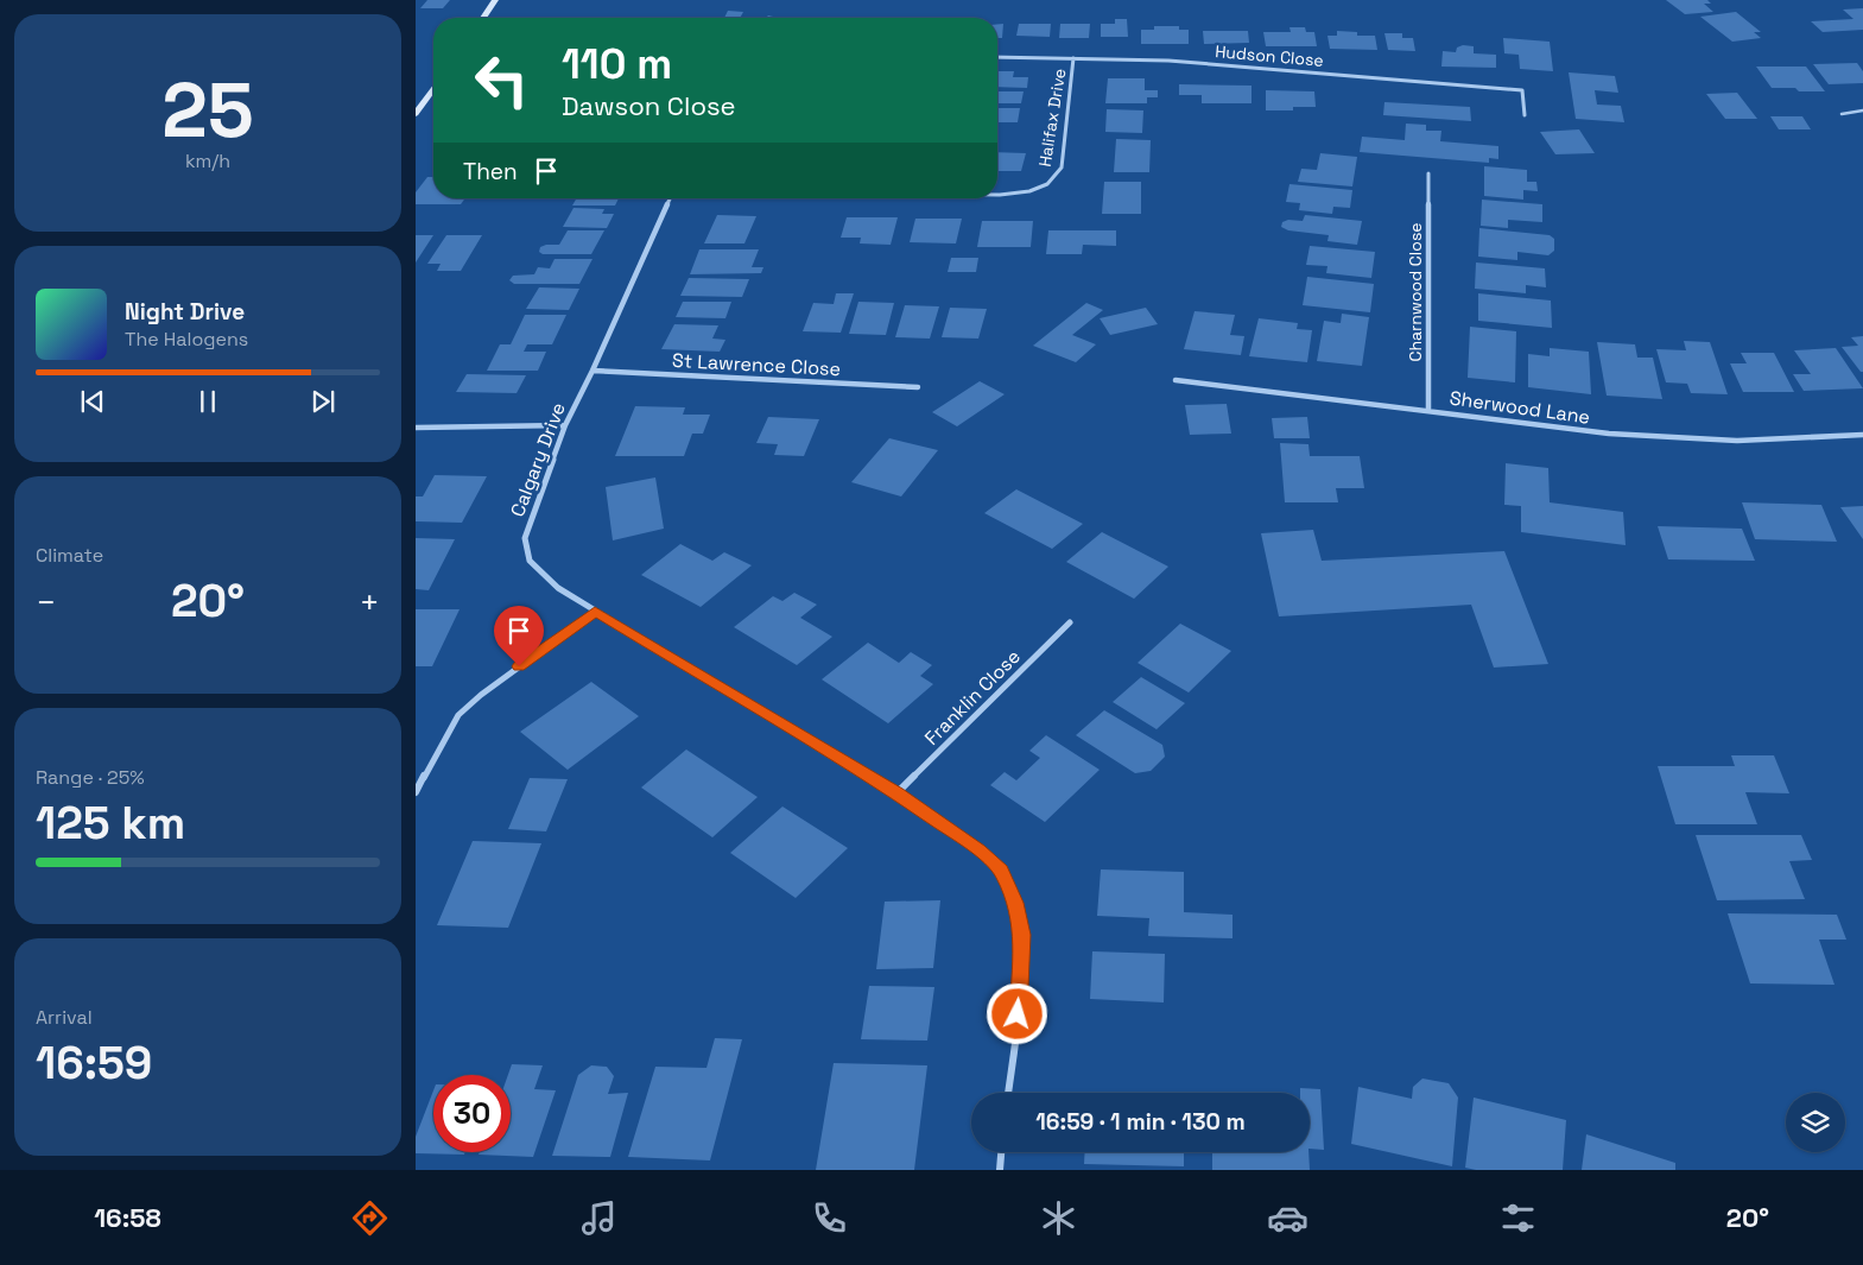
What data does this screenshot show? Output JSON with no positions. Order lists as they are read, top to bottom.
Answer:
{
  "streets": {
    "street": [
      "Hudson Close",
      "Halifax Drive",
      "Charnwood Close",
      "St Lawrence Close",
      "Sherwood Lane",
      "Calgary Drive",
      "Franklin Close"
    ]
  },
  "crossings": [
    ["Hudson Close", "Halifax Drive"],
    ["Charnwood Close", "Sherwood Lane"],
    ["St Lawrence Close", "Calgary Drive"],
    ["Calgary Drive", "Franklin Close"]
  ],
  "page": {
    "tile": [
      ["25", "km/h"],
      "Climate",
      ["Range · 25%", "125 km"],
      ["Arrival", "16:59"]
    ],
    "turn": ["110 m", "Dawson Close"],
    "then": "Then",
    "song": ["Night Drive", "The Halogens"],
    "heat": ["−", "20°", "+"],
    "limit": "30",
    "trip": "16:59 · 1 min · 130 m",
    "tabs": ["16:58", "20°"]
  }
}
